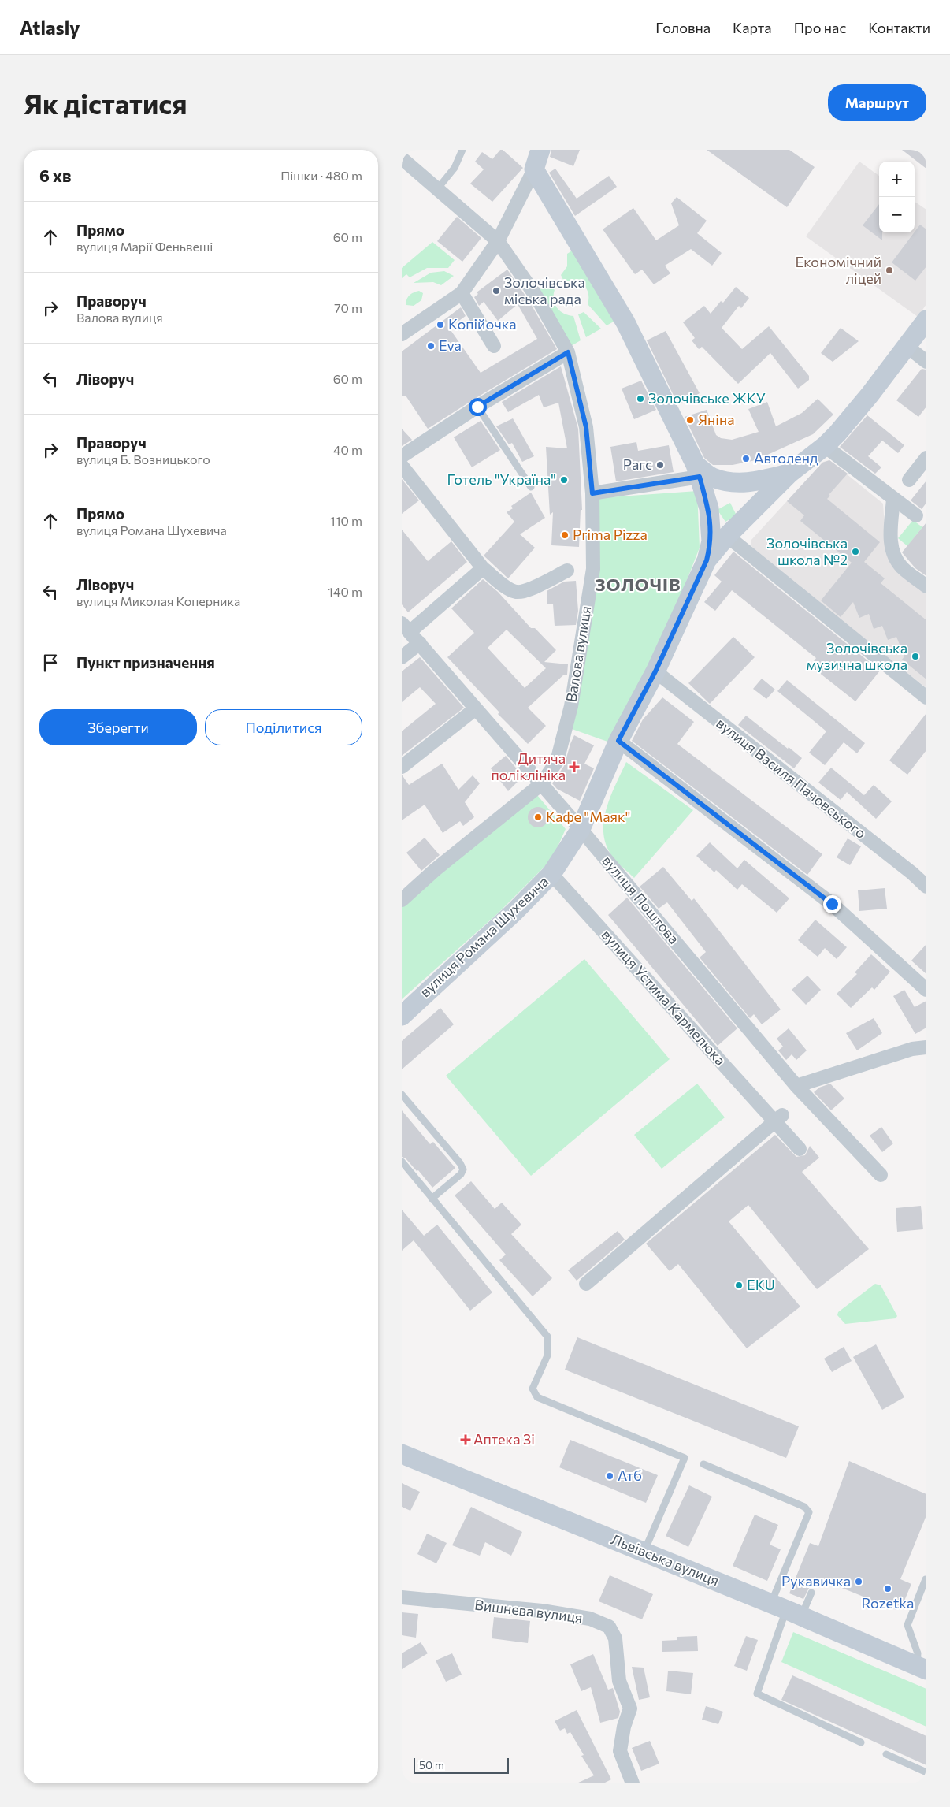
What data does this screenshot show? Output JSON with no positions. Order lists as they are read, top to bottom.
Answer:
{
  "streets": {
    "street": [
      "Валова вулиця",
      "вулиця Василя Пачовського",
      "вулиця Поштова",
      "вулиця Романа Шухевича",
      "вулиця Устима Кармелюка",
      "Львівська вулиця",
      "Вишнева вулиця"
    ]
  },
  "crossings": [
    ["Валова вулиця", "вулиця Поштова"],
    ["вулиця Василя Пачовського", "вулиця Романа Шухевича"],
    ["вулиця Поштова", "вулиця Романа Шухевича"],
    ["вулиця Романа Шухевича", "вулиця Устима Кармелюка"]
  ],
  "districts": ["ЗОЛОЧІВ"],
  "places": {
    "other": [
      "Економічний ліцей",
      "Золочівська міська рада",
      "Копійочка",
      "Eva",
      "Золочівське ЖКУ",
      "Яніна",
      "Автоленд",
      "Рагс",
      "Готель \"Україна\"",
      "Prima Pizza",
      "Золочівська школа №2",
      "Золочівська музична школа",
      "Кафе \"Маяк\"",
      "EKU",
      "Атб",
      "Рукавичка",
      "Rozetka"
    ],
    "health": ["Дитяча поліклініка", "Аптека 3і"]
  },
  "scale_bar": "50 m",
  "page": {
    "header": "Atlasly",
    "nav": [
      "Головна",
      "Карта",
      "Про нас",
      "Контакти"
    ],
    "buttons": [
      "Маршрут",
      ["Зберегти", "Поділитися"]
    ],
    "title": "Як дістатися",
    "heading": ["6 хв", "Пішки · 480 m"],
    "map_buttons": ["+", "−"],
    "list": [
      ["Прямо", "вулиця Марії Феньвеші", "60 m"],
      ["Праворуч", "Валова вулиця", "70 m"],
      ["Ліворуч", "60 m"],
      ["Праворуч", "вулиця Б. Возницького", "40 m"],
      ["Прямо", "вулиця Романа Шухевича", "110 m"],
      ["Ліворуч", "вулиця Миколая Коперника", "140 m"],
      "Пункт призначення"
    ],
    "scale": "50 m"
  }
}
